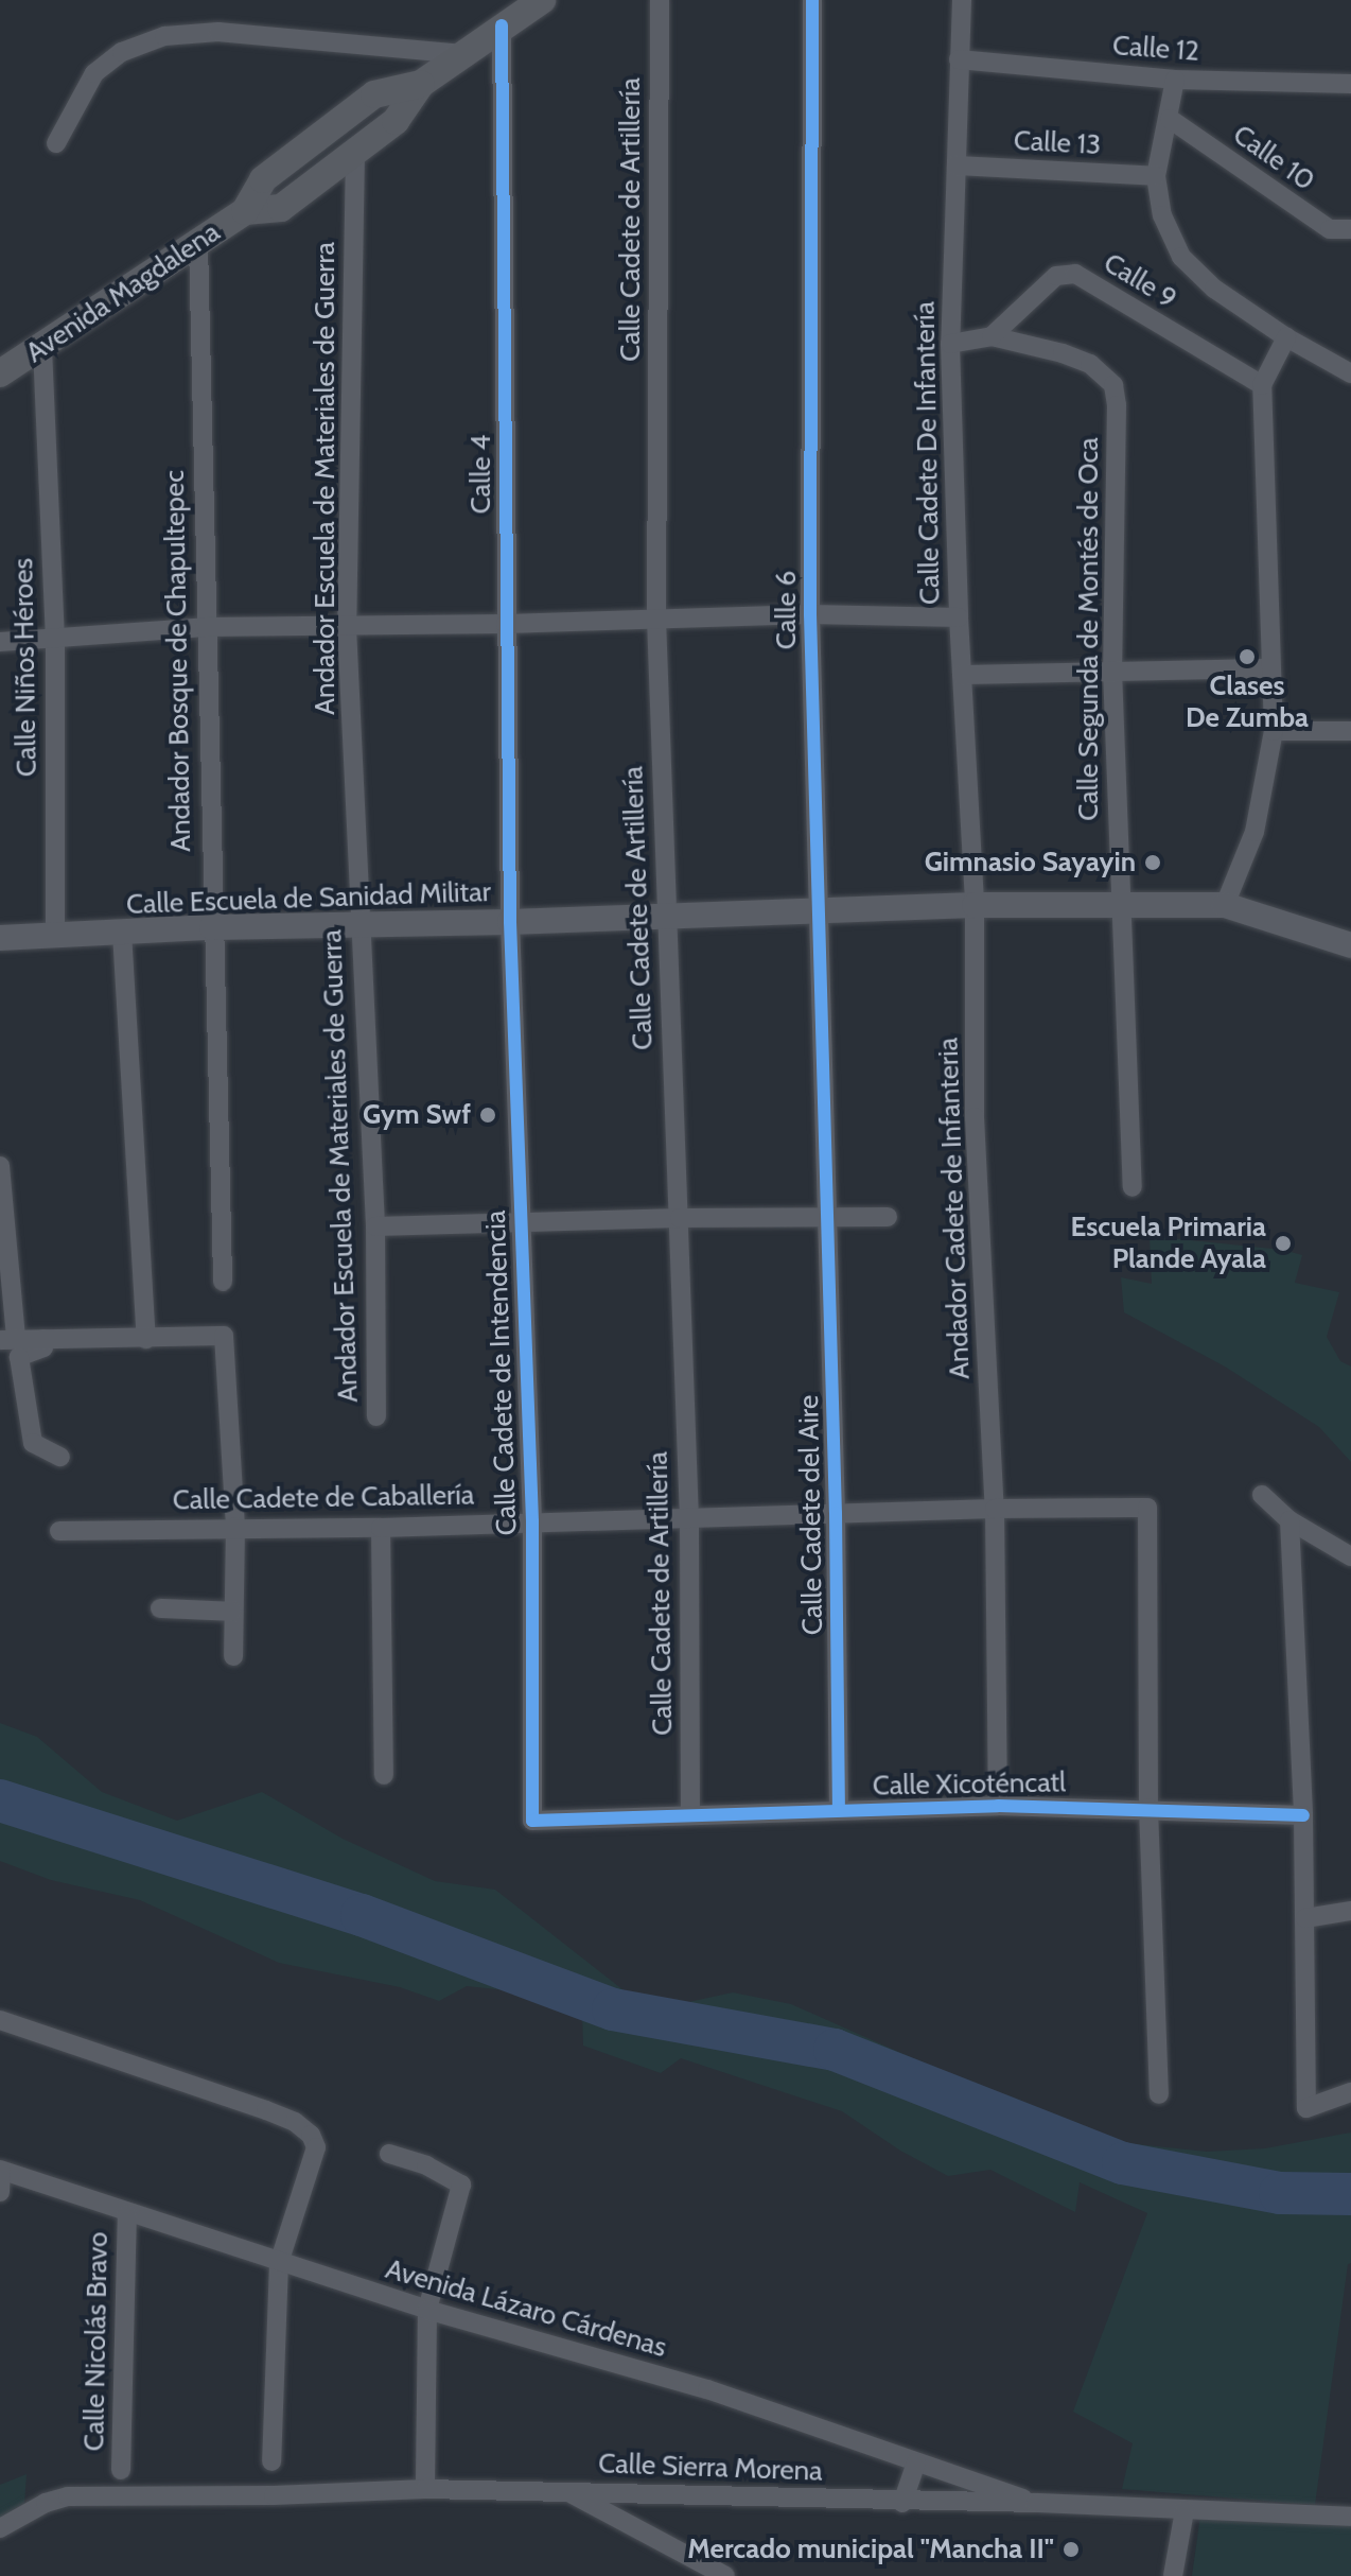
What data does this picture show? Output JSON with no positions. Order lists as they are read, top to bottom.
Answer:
{
  "streets": {
    "main road": ["Avenida Magdalena"],
    "street": [
      "Calle 12",
      "Calle 13",
      "Calle 10",
      "Calle Cadete de Artillería",
      "Calle 9",
      "Calle Cadete De Infantería",
      "Calle 4",
      "Andador Escuela de Materiales de Guerra",
      "Calle 6",
      "Calle Segunda de Montés de Oca",
      "Andador Bosque de Chapultepec",
      "Calle Niños Héroes",
      "Calle Escuela de Sanidad Militar",
      "Andador Cadete de Infanteria",
      "Calle Cadete de Intendencia",
      "Calle Cadete de Caballería",
      "Calle Cadete del Aire",
      "Calle Xicoténcatl",
      "Avenida Lázaro Cárdenas",
      "Calle Nicolás Bravo",
      "Calle Sierra Morena"
    ]
  },
  "crossings": [
    ["Calle 12", "Calle Cadete De Infantería"],
    ["Calle 13", "Calle Cadete De Infantería"],
    ["Calle Cadete de Artillería", "Calle Escuela de Sanidad Militar"],
    ["Calle Cadete de Artillería", "Calle Cadete de Caballería"],
    ["Calle Cadete de Artillería", "Calle Xicoténcatl"],
    ["Calle 9", "Calle Segunda de Montés de Oca"],
    ["Avenida Magdalena", "Calle 4"],
    ["Avenida Magdalena", "Andador Escuela de Materiales de Guerra"],
    ["Avenida Magdalena", "Andador Bosque de Chapultepec"],
    ["Avenida Magdalena", "Calle Niños Héroes"],
    ["Calle Cadete De Infantería", "Calle Escuela de Sanidad Militar"],
    ["Calle Cadete De Infantería", "Andador Cadete de Infanteria"],
    ["Calle 4", "Calle Escuela de Sanidad Militar"],
    ["Calle 4", "Calle Cadete de Intendencia"],
    ["Andador Escuela de Materiales de Guerra", "Calle Escuela de Sanidad Militar"],
    ["Calle 6", "Calle Escuela de Sanidad Militar"],
    ["Calle 6", "Calle Cadete del Aire"],
    ["Calle Segunda de Montés de Oca", "Calle Escuela de Sanidad Militar"],
    ["Andador Bosque de Chapultepec", "Calle Escuela de Sanidad Militar"],
    ["Calle Niños Héroes", "Calle Escuela de Sanidad Militar"],
    ["Calle Escuela de Sanidad Militar", "Andador Cadete de Infanteria"],
    ["Calle Escuela de Sanidad Militar", "Calle Cadete de Intendencia"],
    ["Andador Cadete de Infanteria", "Calle Cadete de Caballería"],
    ["Andador Cadete de Infanteria", "Calle Xicoténcatl"],
    ["Calle Cadete de Intendencia", "Calle Cadete de Caballería"],
    ["Calle Cadete de Intendencia", "Calle Xicoténcatl"],
    ["Calle Cadete de Caballería", "Calle Cadete del Aire"],
    ["Calle Cadete de Caballería", "Calle Xicoténcatl"],
    ["Calle Cadete del Aire", "Calle Xicoténcatl"],
    ["Avenida Lázaro Cárdenas", "Calle Nicolás Bravo"],
    ["Avenida Lázaro Cárdenas", "Calle Sierra Morena"]
  ],
  "places": [
    "Clases De Zumba",
    "Gimnasio Sayayin",
    "Gym Swf",
    "Escuela Primaria Plande Ayala",
    "Mercado municipal \"Mancha II\""
  ]
}
